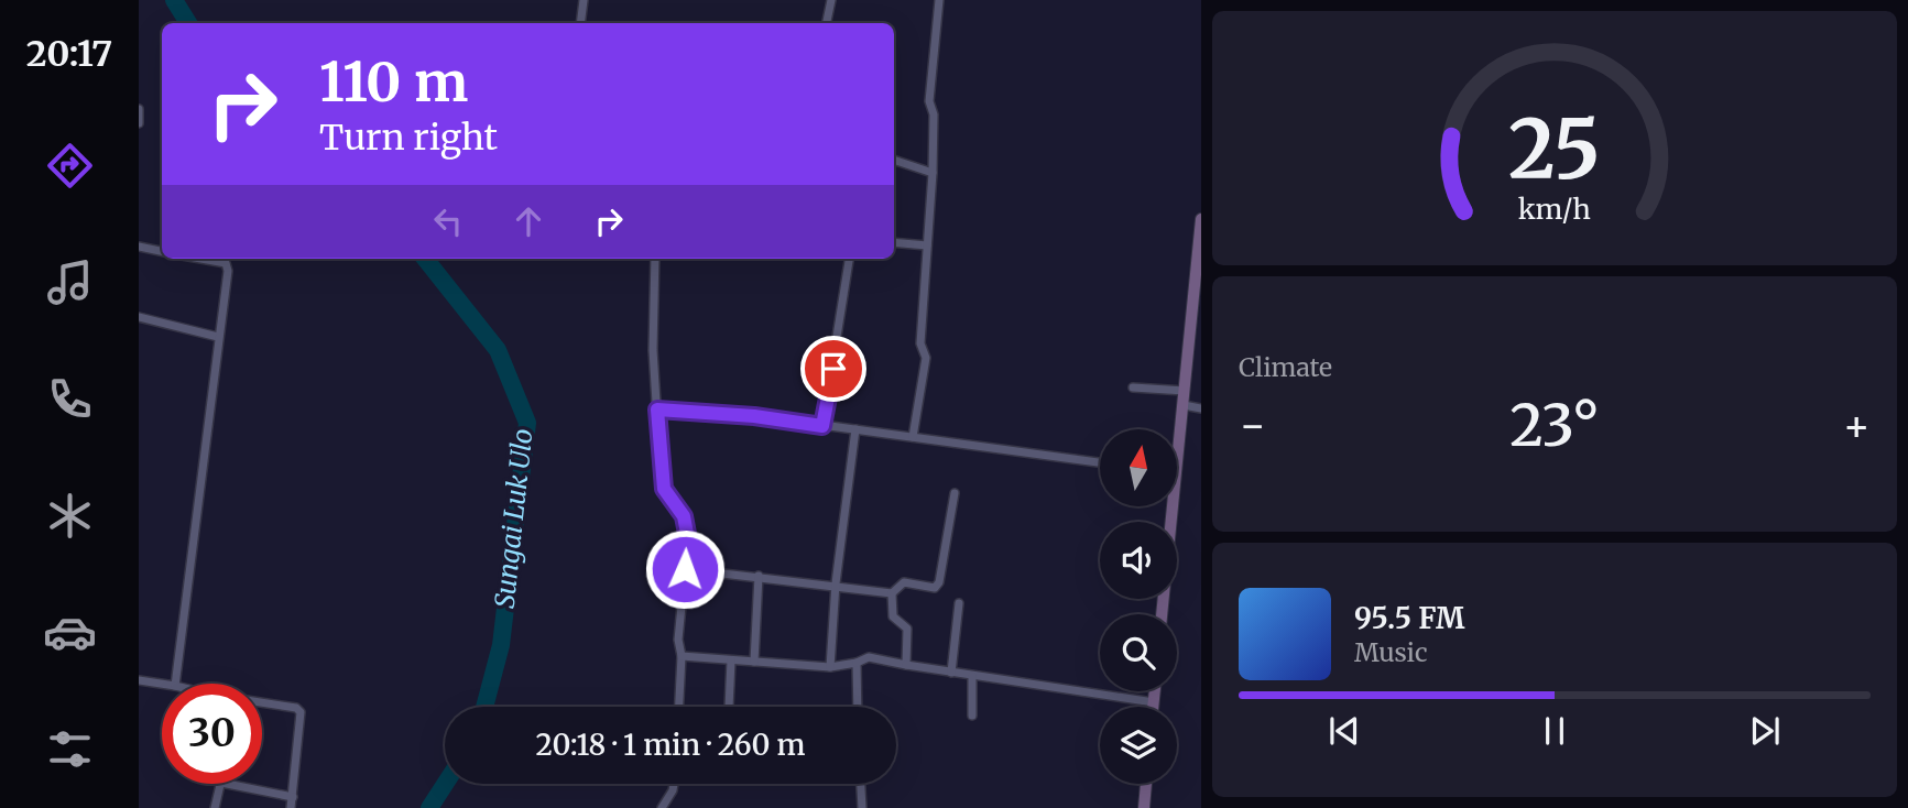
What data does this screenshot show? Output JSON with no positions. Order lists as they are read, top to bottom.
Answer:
{
  "water": ["Sungai Luk Ulo"],
  "north": "top",
  "page": {
    "tabs": "20:17",
    "turn": ["110 m", "Turn right"],
    "tile": "Climate",
    "heat": ["−", "23°", "+"],
    "song": ["95.5 FM", "Music"],
    "limit": "30",
    "trip": "20:18 · 1 min · 260 m",
    "gauge": ["25", "km/h"]
  }
}
